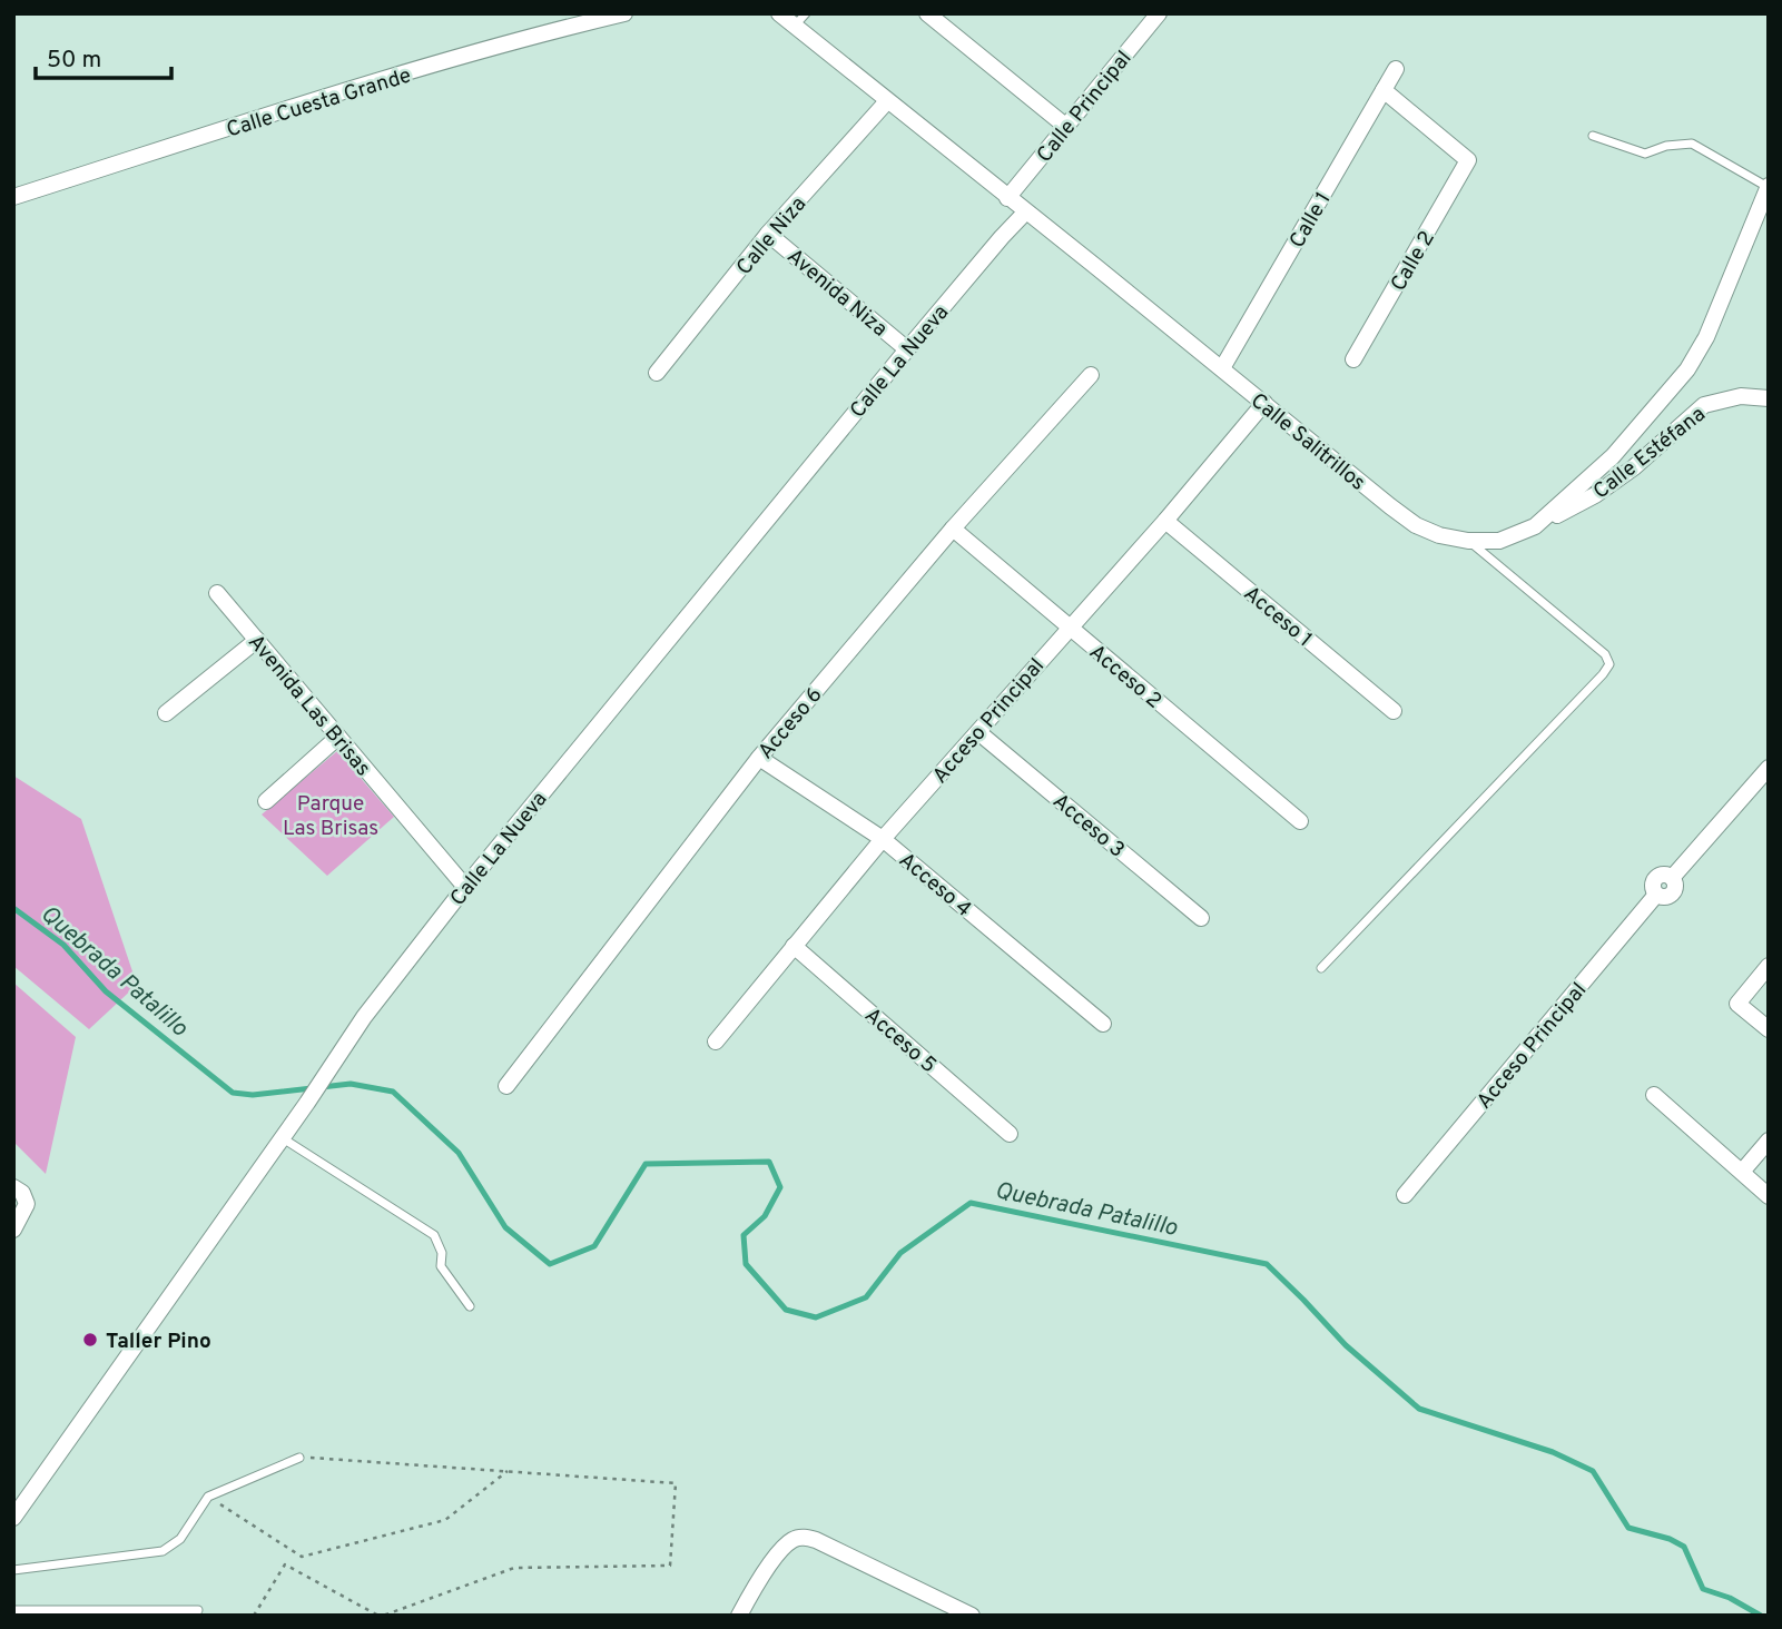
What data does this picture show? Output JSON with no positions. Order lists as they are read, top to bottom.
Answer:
{
  "streets": {
    "street": [
      "Calle Cuesta Grande",
      "Calle Principal",
      "Calle 1",
      "Calle Niza",
      "Calle 2",
      "Avenida Niza",
      "Calle La Nueva",
      "Calle Salitrillos",
      "Calle Estéfana",
      "Acceso 1",
      "Acceso 2",
      "Avenida Las Brisas",
      "Acceso Principal",
      "Acceso 6",
      "Acceso 3",
      "Acceso 4",
      "Acceso 5"
    ]
  },
  "crossings": [
    ["Calle Principal", "Calle Salitrillos"],
    ["Calle 1", "Calle 2"],
    ["Calle 1", "Calle Salitrillos"],
    ["Calle Niza", "Avenida Niza"],
    ["Calle Niza", "Calle Salitrillos"],
    ["Avenida Niza", "Calle La Nueva"],
    ["Calle La Nueva", "Calle Salitrillos"],
    ["Calle La Nueva", "Avenida Las Brisas"],
    ["Calle Salitrillos", "Calle Estéfana"],
    ["Calle Salitrillos", "Acceso Principal"],
    ["Acceso 1", "Acceso Principal"],
    ["Acceso 2", "Acceso Principal"],
    ["Acceso 2", "Acceso 6"],
    ["Acceso Principal", "Acceso 3"],
    ["Acceso Principal", "Acceso 4"],
    ["Acceso Principal", "Acceso 5"],
    ["Acceso 6", "Acceso 4"]
  ],
  "water": ["Quebrada Patalillo"],
  "parks": ["Parque Las Brisas"],
  "places": ["Taller Pino"],
  "scale_bar": "50 m"
}
